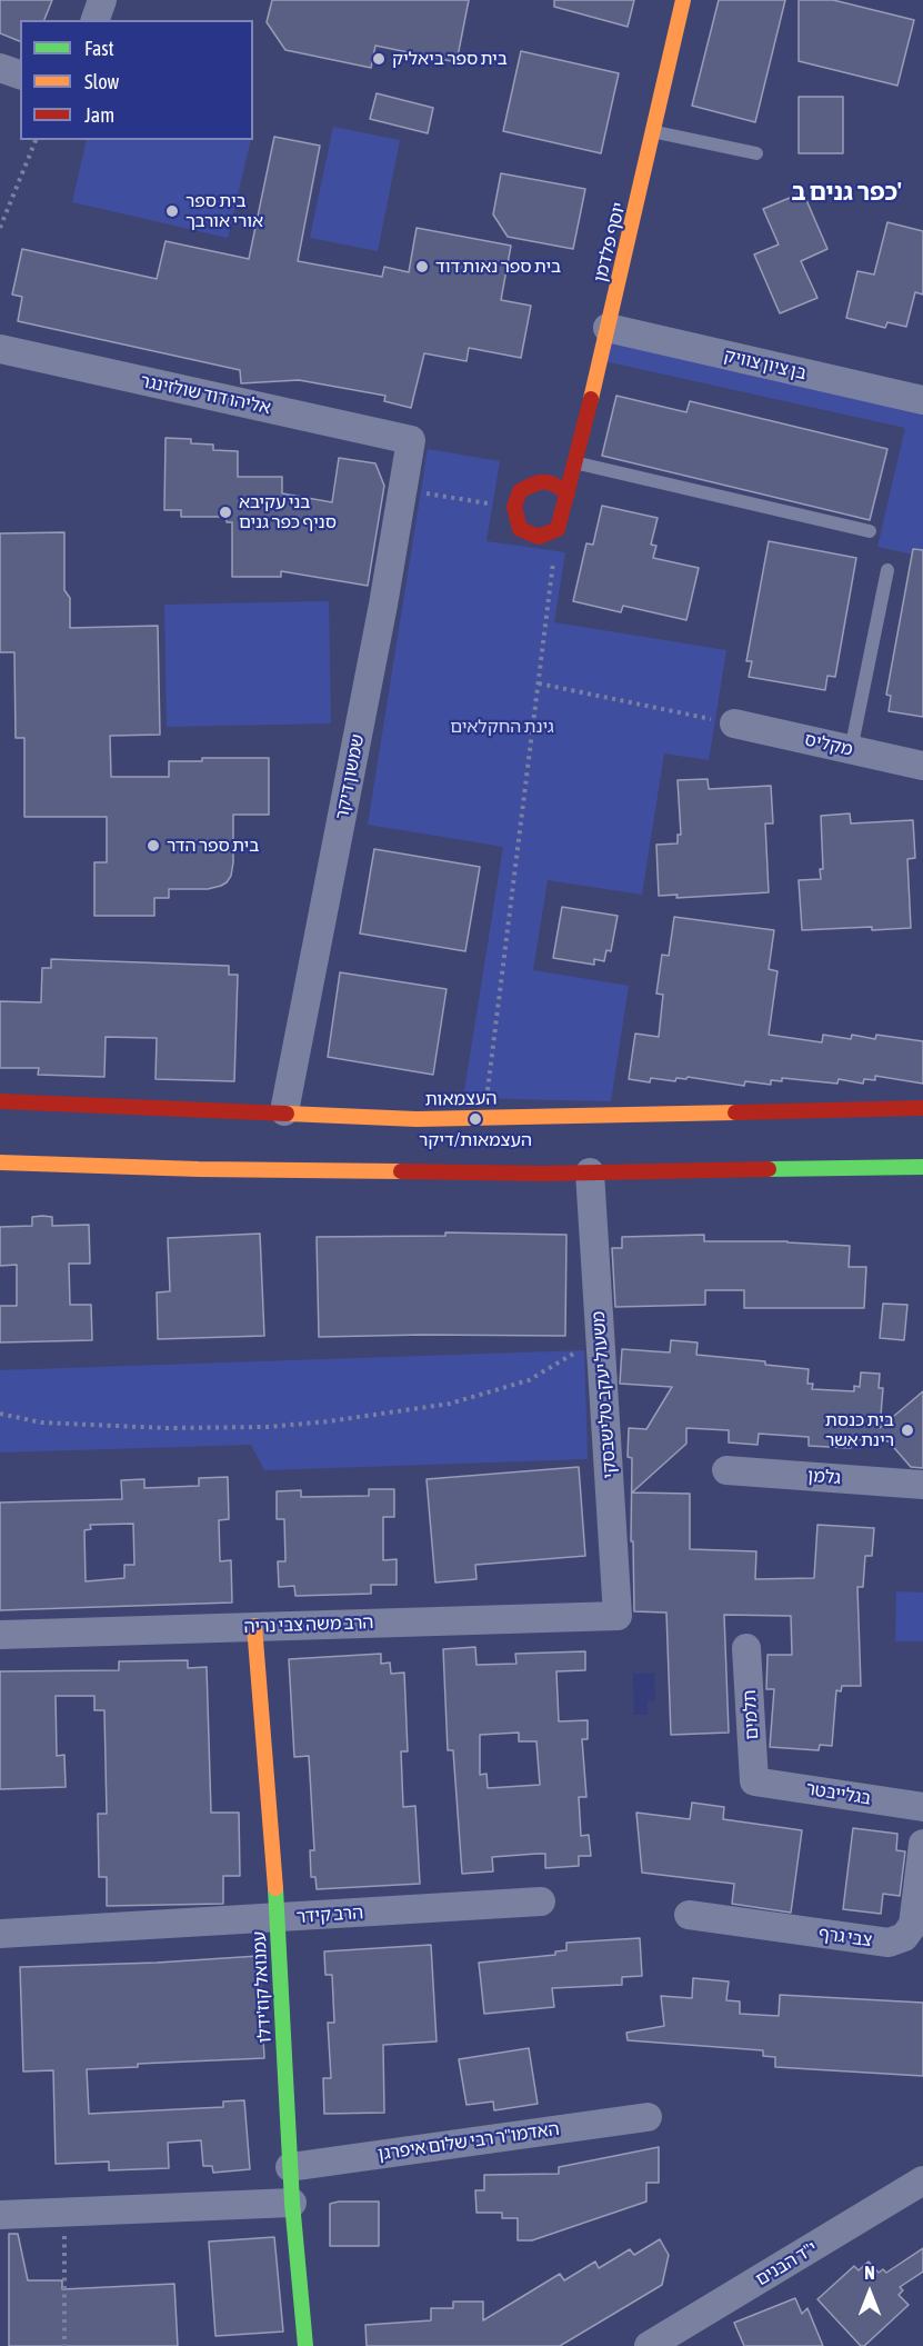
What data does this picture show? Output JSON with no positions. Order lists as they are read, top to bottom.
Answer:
{
  "streets": {
    "main road": ["יוסף פלדמן", "העצמאות", "עמנואל קוז'ידלו"],
    "street": [
      "בן ציון צוויק",
      "אליהו דוד שולזינגר",
      "מקליס",
      "שמשון דיקר",
      "משעול יעקב טלישבסקי",
      "גלמן",
      "הרב משה צבי נריה",
      "תלמים",
      "בגלייבטר",
      "הרב קידר",
      "צבי גרף",
      "האדמו\"ר רבי שלום איפרגן",
      "י\"ד הבנים"
    ]
  },
  "crossings": [
    ["יוסף פלדמן", "בן ציון צוויק"],
    ["אליהו דוד שולזינגר", "שמשון דיקר"],
    ["שמשון דיקר", "העצמאות"],
    ["משעול יעקב טלישבסקי", "הרב משה צבי נריה"],
    ["הרב משה צבי נריה", "עמנואל קוז'ידלו"],
    ["תלמים", "בגלייבטר"],
    ["הרב קידר", "עמנואל קוז'ידלו"],
    ["עמנואל קוז'ידלו", "האדמו\"ר רבי שלום איפרגן"]
  ],
  "districts": ["כפר גנים ב'"],
  "parks": ["גינת החקלאים"],
  "places": [
    "בית ספר ביאליק",
    "בית ספר אורי אורבך",
    "בית ספר נאות דוד",
    "בני עקיבא סניף כפר גנים",
    "בית ספר הדר",
    "העצמאות/דיקר",
    "בית כנסת רינת אשר"
  ],
  "legend": ["Fast", "Slow", "Jam"],
  "north": "top"
}
